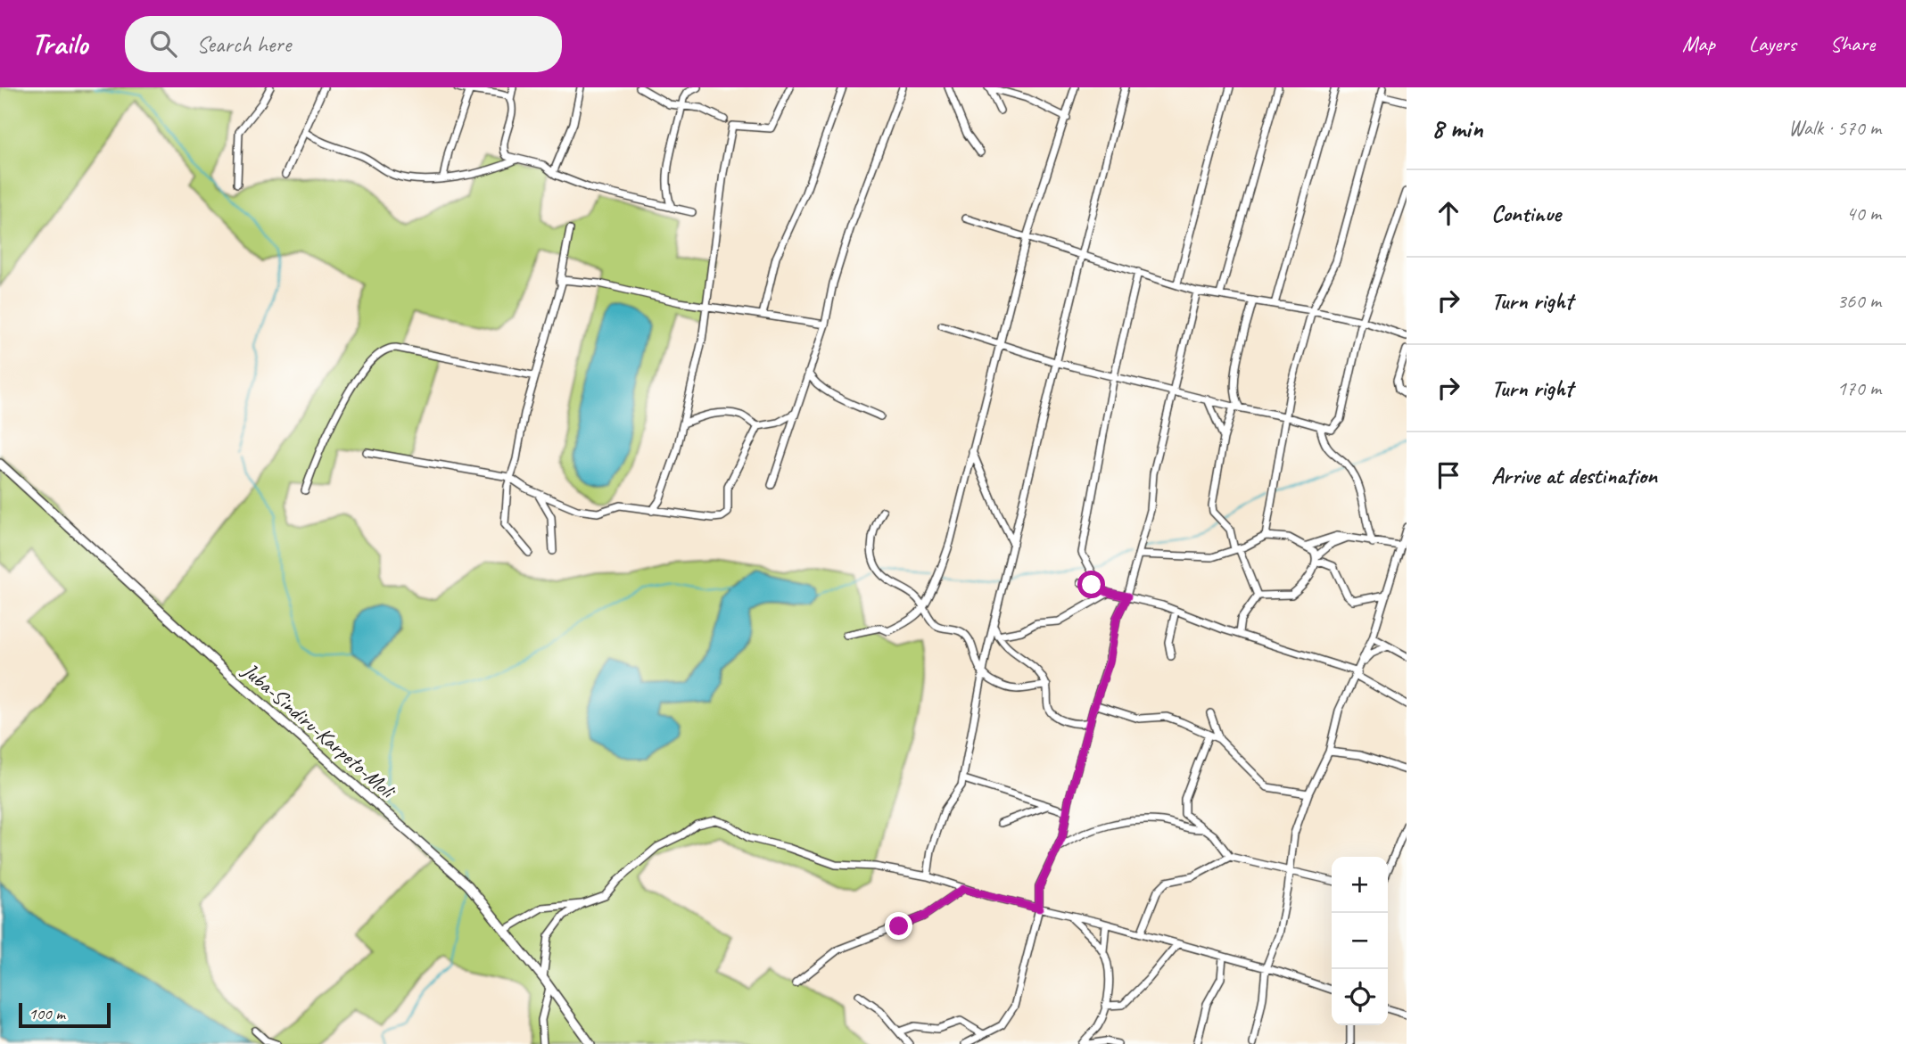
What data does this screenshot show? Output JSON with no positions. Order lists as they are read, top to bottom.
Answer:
{
  "streets": {
    "main road": ["Juba-Sindiru-Karpeto-Moli"]
  },
  "scale_bar": "100 m",
  "page": {
    "header": "Trailo",
    "search": "Search here",
    "nav": ["Map", "Layers", "Share"],
    "heading": ["8 min", "Walk · 570 m"],
    "list": [
      ["Continue", "40 m"],
      ["Turn right", "360 m"],
      ["Turn right", "170 m"],
      "Arrive at destination"
    ],
    "map_buttons": ["+", "−"],
    "scale": "100 m"
  }
}
